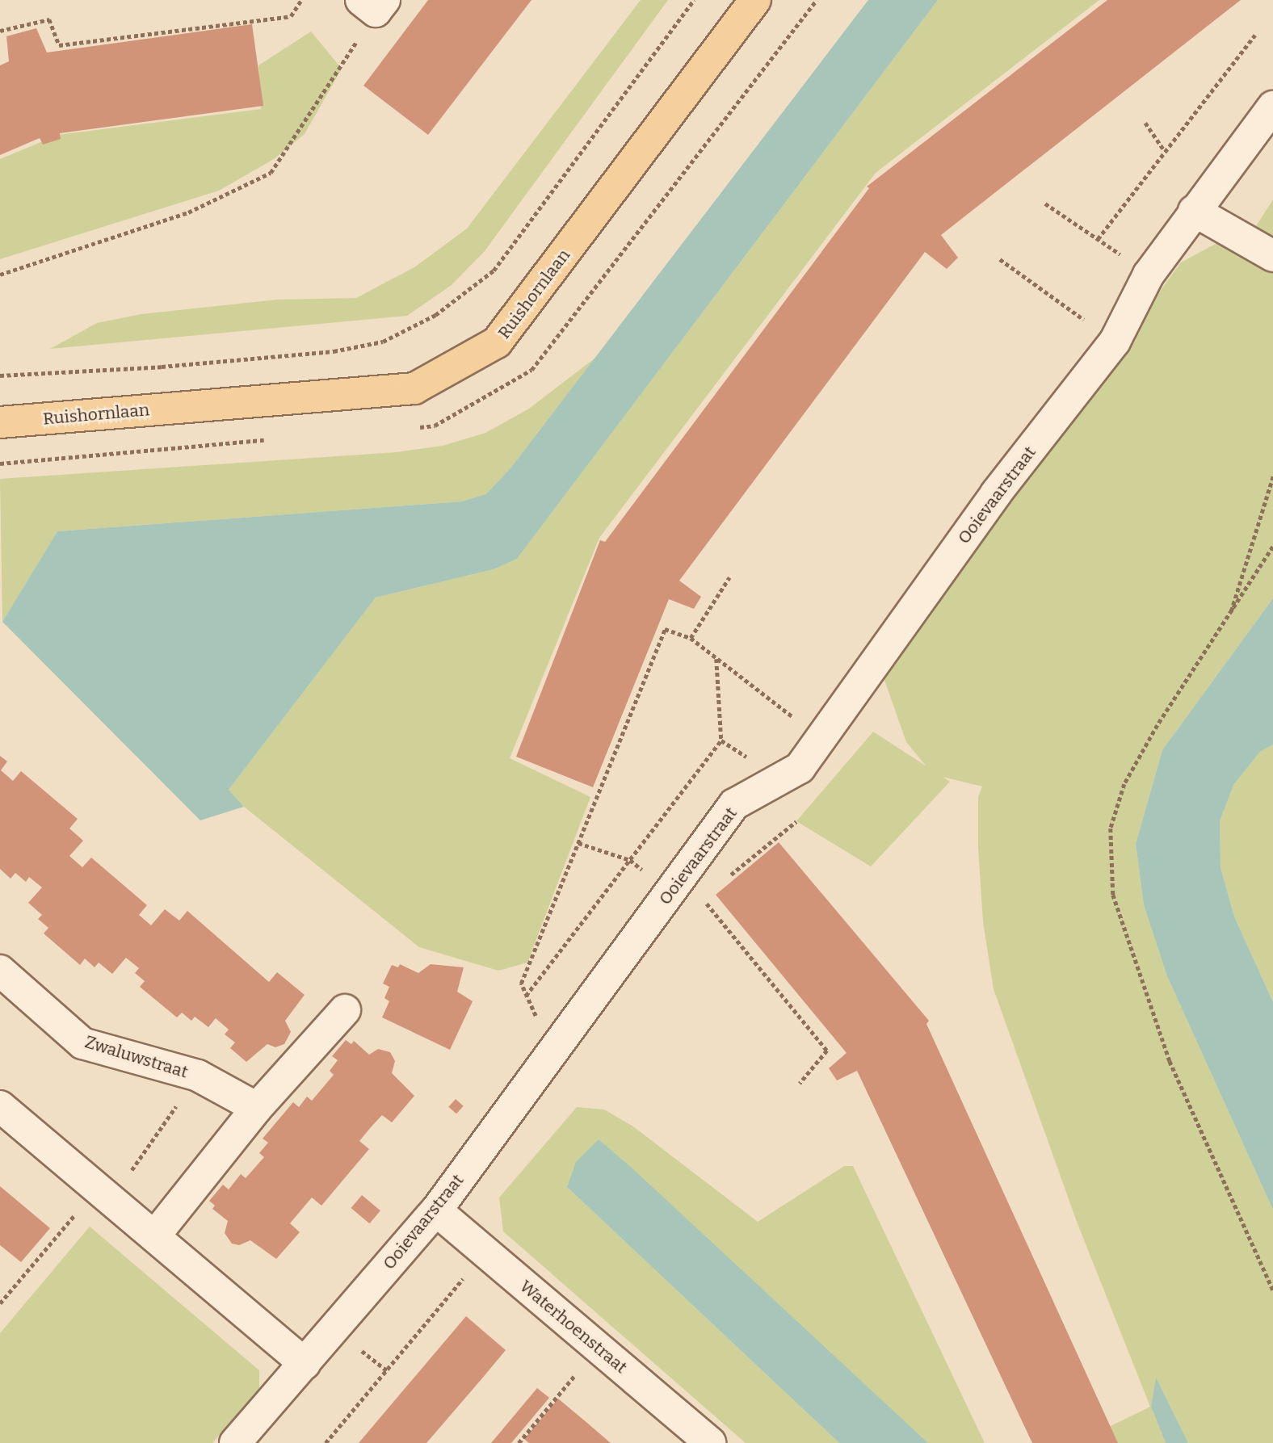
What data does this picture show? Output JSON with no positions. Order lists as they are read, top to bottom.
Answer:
{
  "streets": {
    "main road": ["Ruishornlaan"],
    "street": ["Ooievaarstraat", "Zwaluwstraat", "Waterhoenstraat"]
  },
  "crossings": [
    ["Ooievaarstraat", "Waterhoenstraat"]
  ]
}
